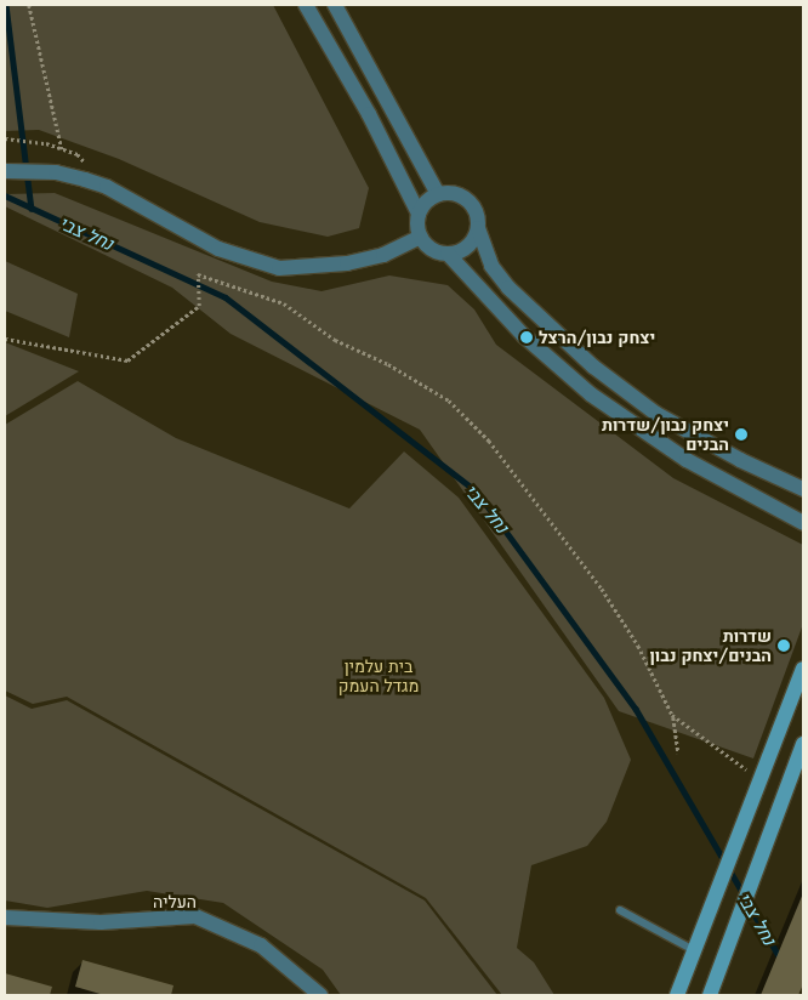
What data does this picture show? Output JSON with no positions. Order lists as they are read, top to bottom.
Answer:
{
  "streets": {
    "street": ["העליה"]
  },
  "water": ["נחל צבי"],
  "parks": ["בית עלמין מגדל העמק"],
  "places": ["יצחק נבון/הרצל", "יצחק נבון/שדרות הבנים", "שדרות הבנים/יצחק נבון"]
}
